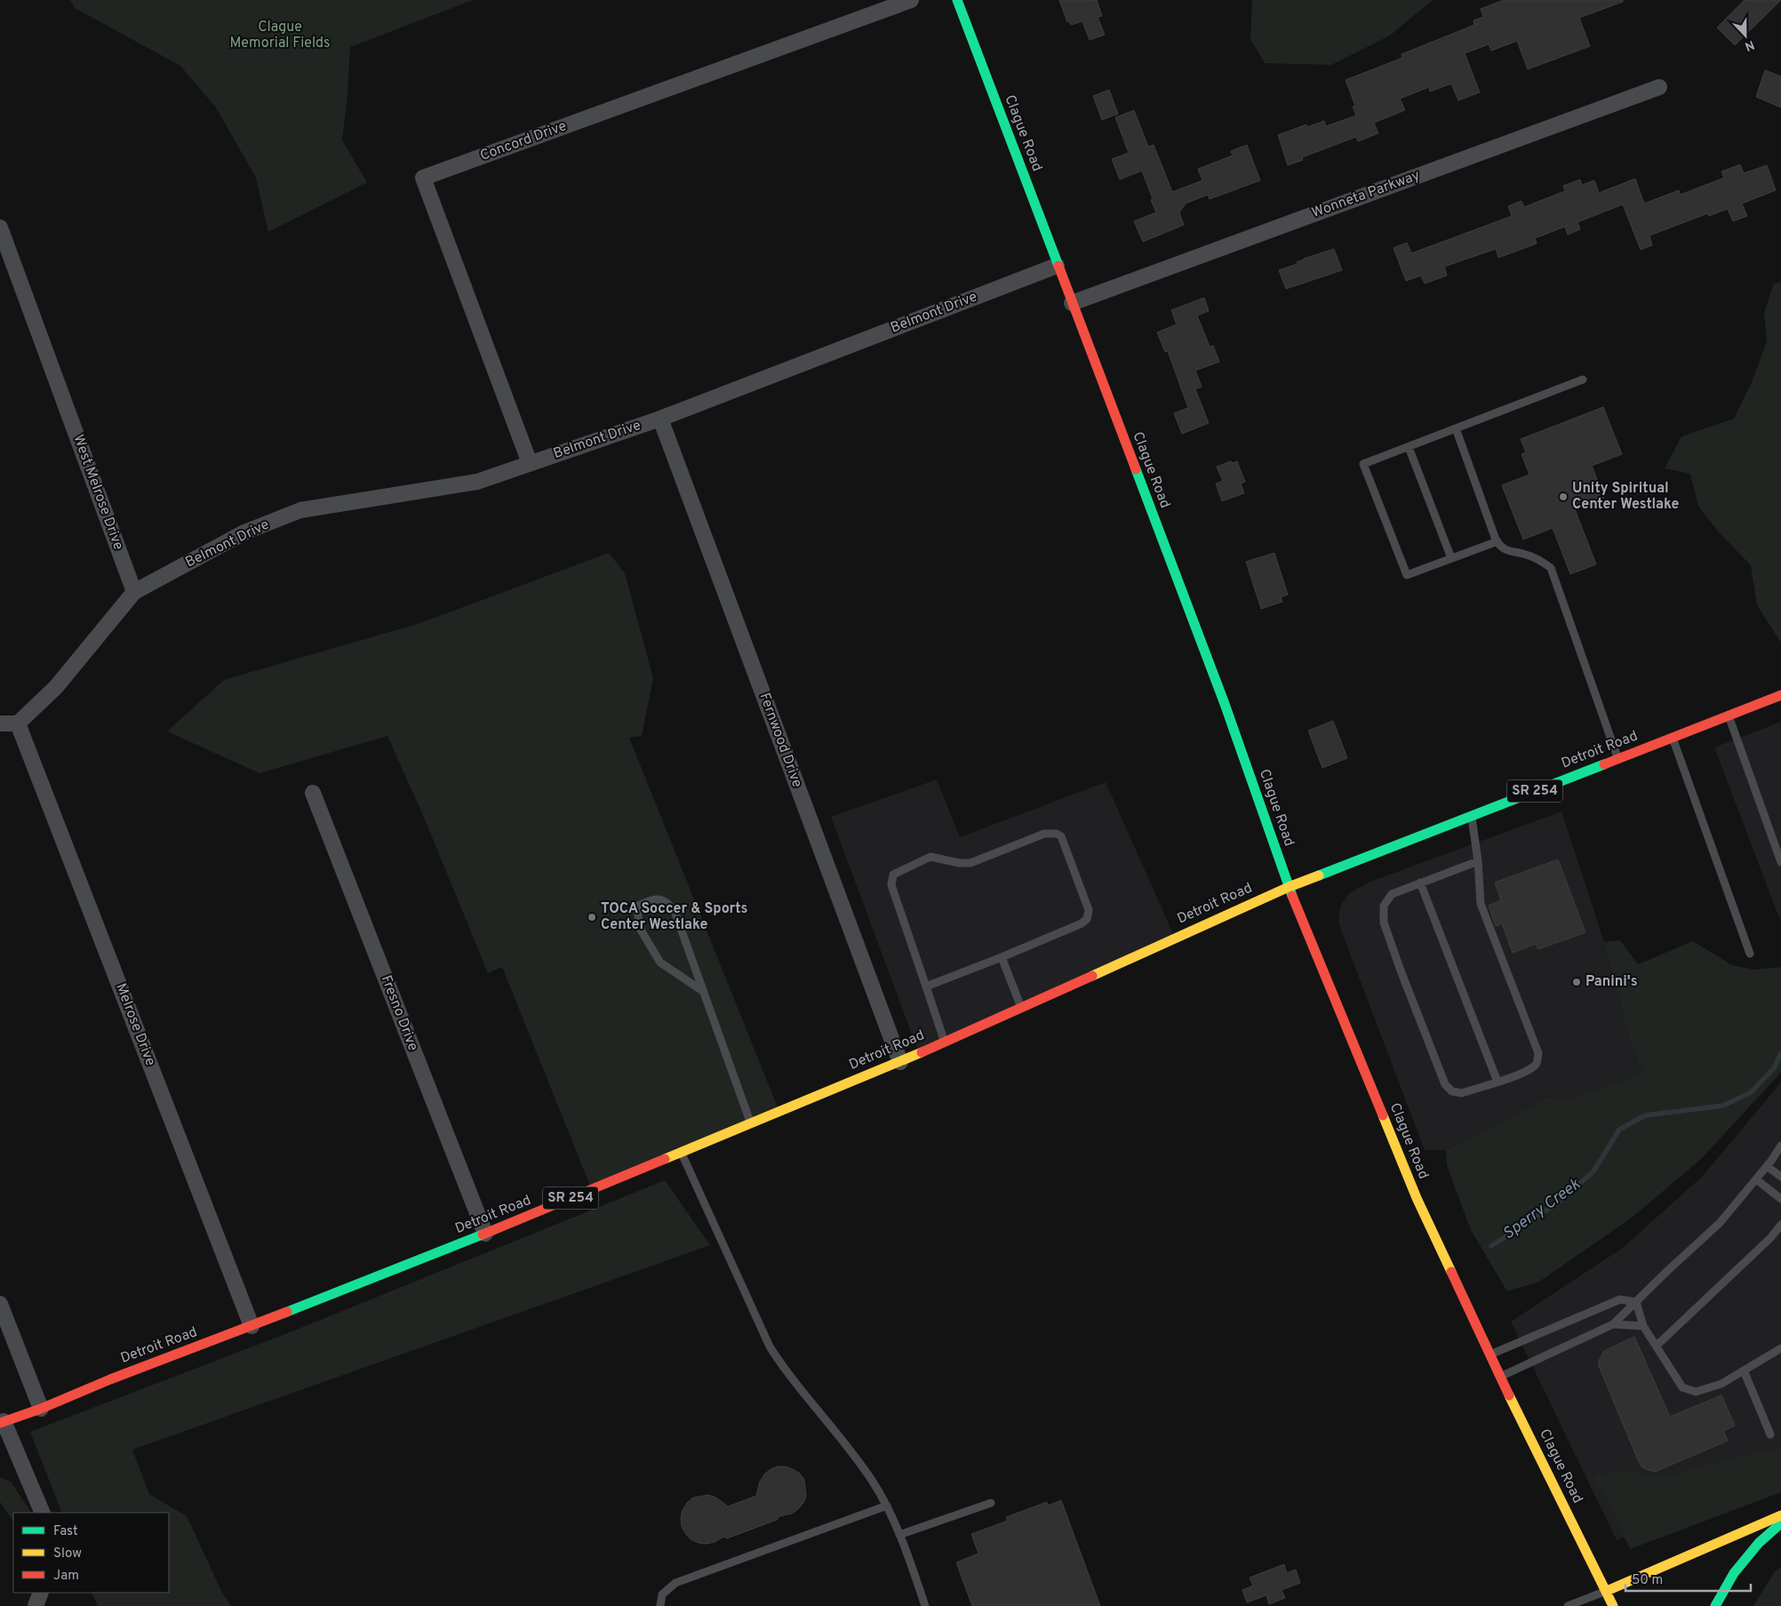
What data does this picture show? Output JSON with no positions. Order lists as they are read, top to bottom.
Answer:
{
  "streets": {
    "main road": ["Clague Road", "Detroit Road", "SR 254"],
    "street": [
      "Concord Drive",
      "Wonneta Parkway",
      "Belmont Drive",
      "West Melrose Drive",
      "Fernwood Drive",
      "Fresno Drive",
      "Melrose Drive"
    ]
  },
  "crossings": [
    ["Clague Road", "Wonneta Parkway"],
    ["Clague Road", "Belmont Drive"],
    ["Clague Road", "Detroit Road"],
    ["Concord Drive", "Belmont Drive"],
    ["Belmont Drive", "West Melrose Drive"],
    ["Belmont Drive", "Fernwood Drive"],
    ["Fernwood Drive", "Detroit Road"],
    ["Detroit Road", "Fresno Drive"],
    ["Detroit Road", "Melrose Drive"]
  ],
  "water": ["Sperry Creek"],
  "parks": ["Clague Memorial Fields"],
  "places": ["Unity Spiritual Center Westlake", "TOCA Soccer & Sports Center Westlake", "Panini's"],
  "legend": ["Fast", "Slow", "Jam"],
  "scale_bar": "50 m",
  "north": "bottom"
}
